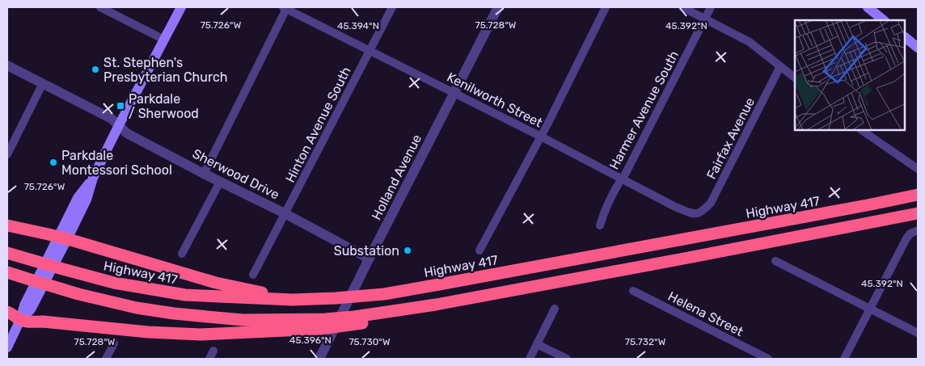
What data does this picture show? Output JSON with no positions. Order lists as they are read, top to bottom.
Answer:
{
  "streets": {
    "highway": ["Highway 417"],
    "street": [
      "Kenilworth Street",
      "Harmer Avenue South",
      "Hinton Avenue South",
      "Fairfax Avenue",
      "Sherwood Drive",
      "Holland Avenue",
      "Helena Street"
    ]
  },
  "crossings": [
    ["Kenilworth Street", "Harmer Avenue South"],
    ["Kenilworth Street", "Hinton Avenue South"],
    ["Kenilworth Street", "Fairfax Avenue"],
    ["Kenilworth Street", "Holland Avenue"],
    ["Hinton Avenue South", "Sherwood Drive"],
    ["Sherwood Drive", "Holland Avenue"]
  ],
  "places": {
    "other": ["St. Stephen's Presbyterian Church", "Parkdale Montessori School", "Substation"],
    "transit": ["Parkdale / Sherwood"]
  },
  "coordinates": [
    "75.726°W",
    "75.728°W",
    "45.392°N",
    "45.394°N",
    "45.396°N",
    "75.730°W",
    "75.732°W"
  ]
}
